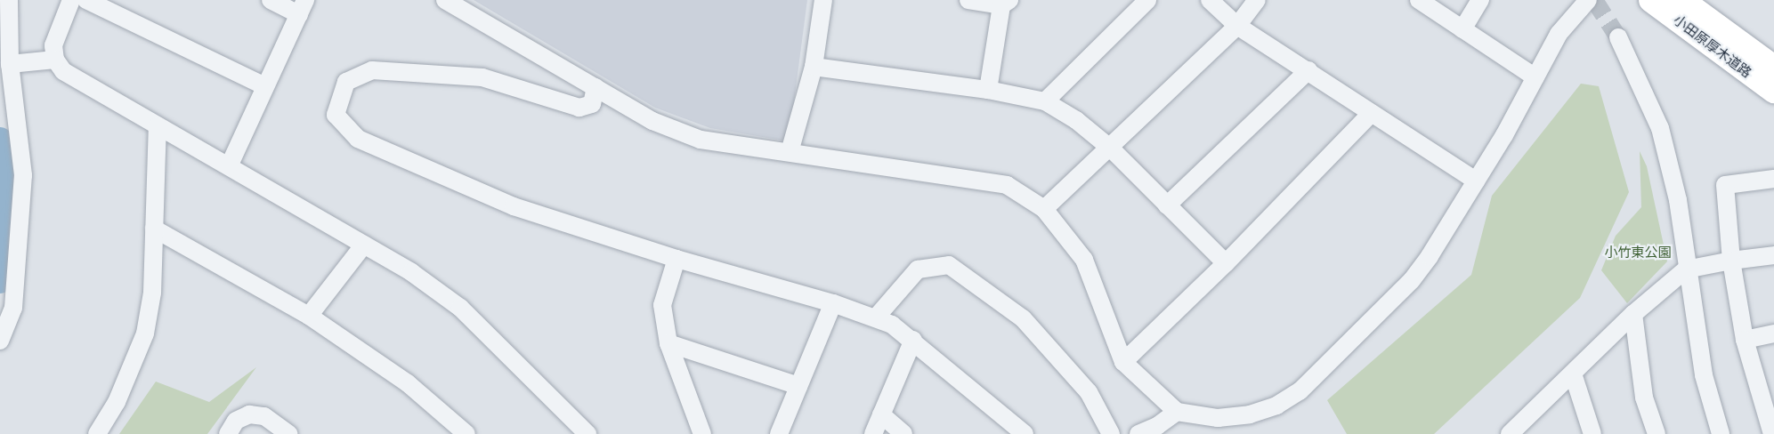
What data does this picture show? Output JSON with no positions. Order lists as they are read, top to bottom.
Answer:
{
  "streets": {
    "highway": ["小田原厚木道路"]
  },
  "parks": ["小竹東公園"]
}
